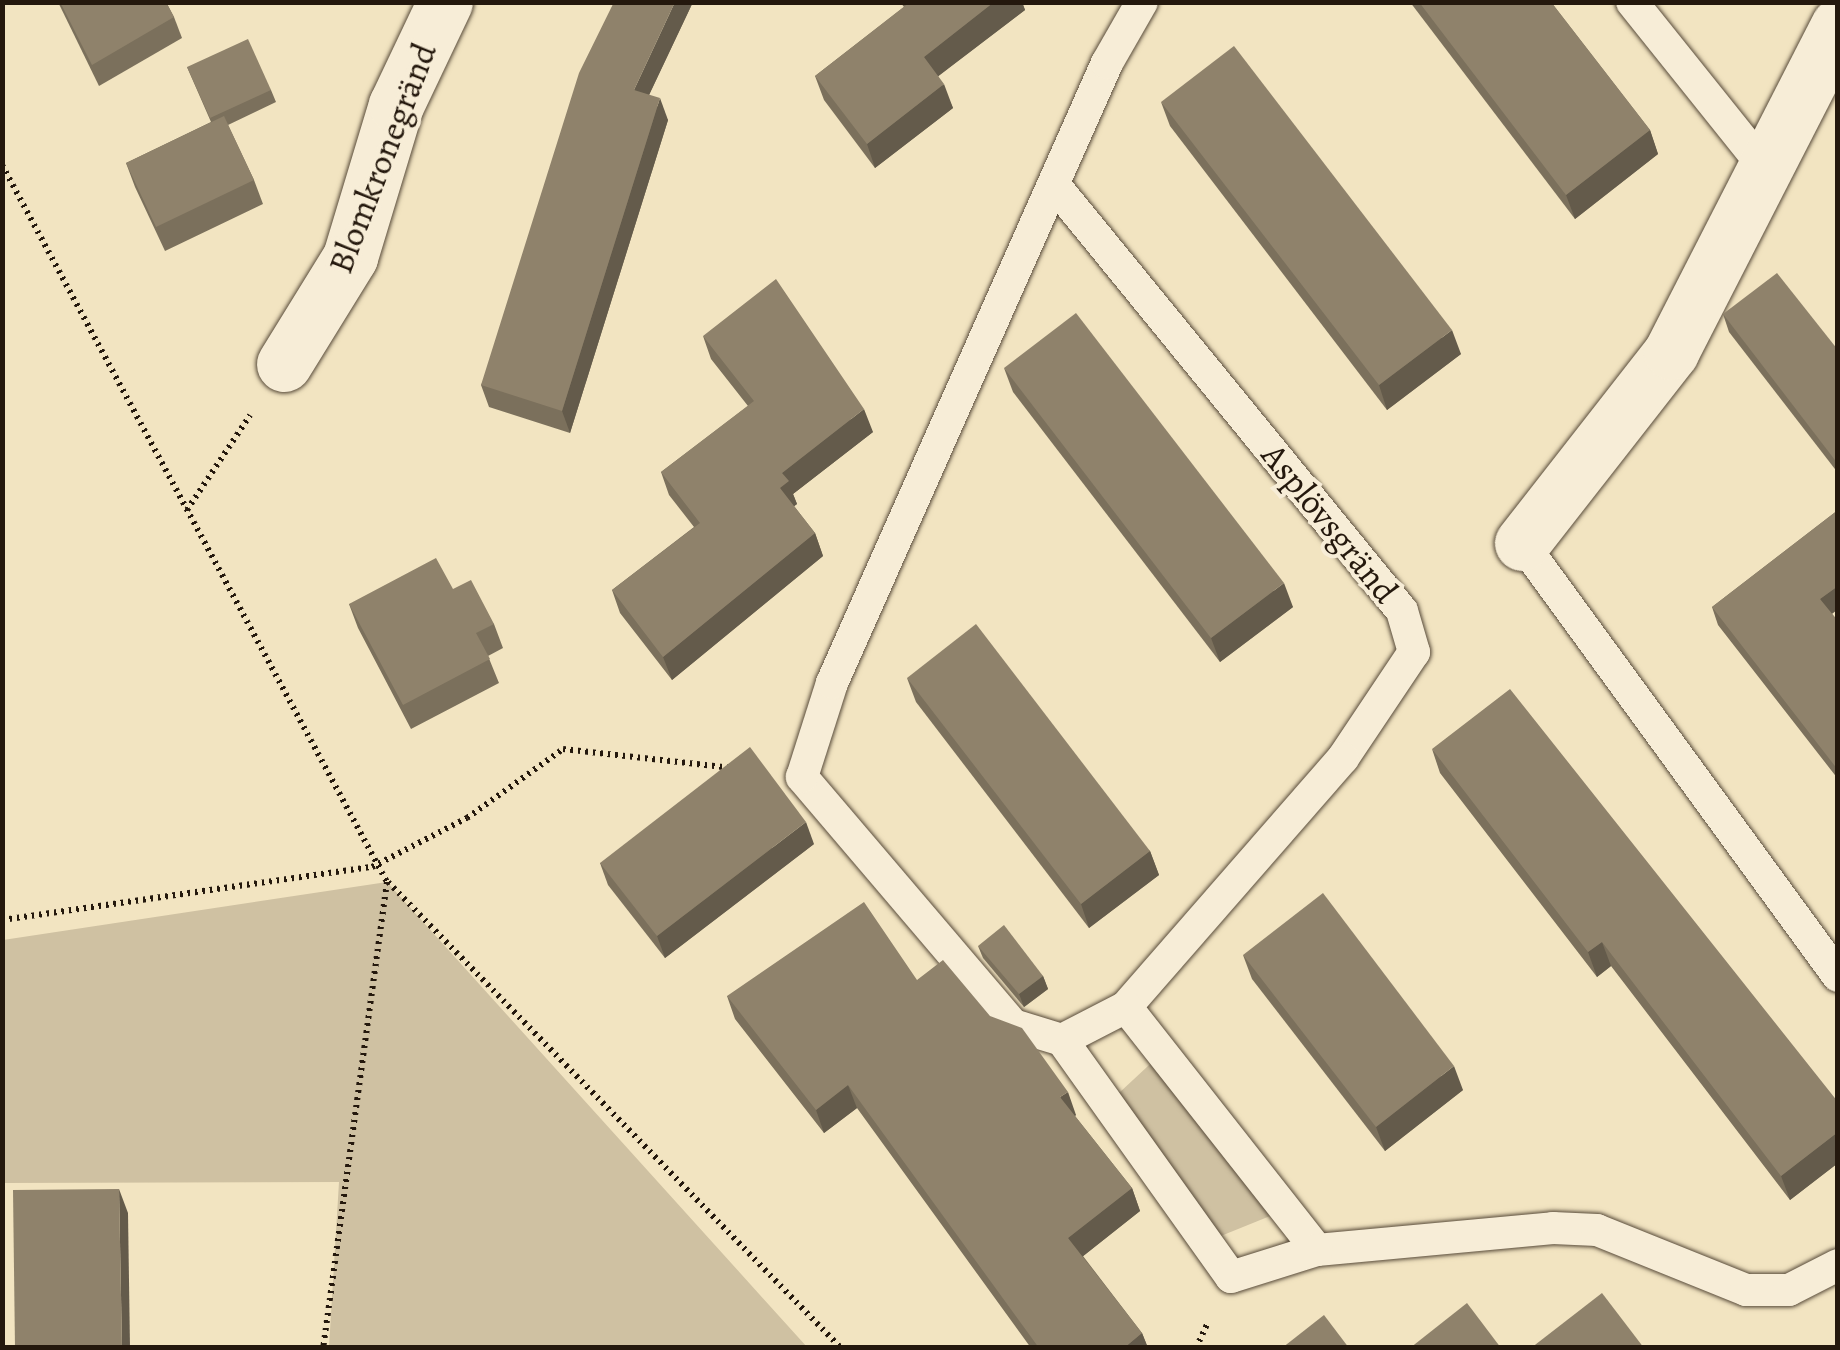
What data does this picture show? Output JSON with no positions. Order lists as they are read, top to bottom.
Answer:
{
  "streets": {
    "street": ["Blomkronegränd"],
    "lane": ["Asplövsgränd"]
  }
}
